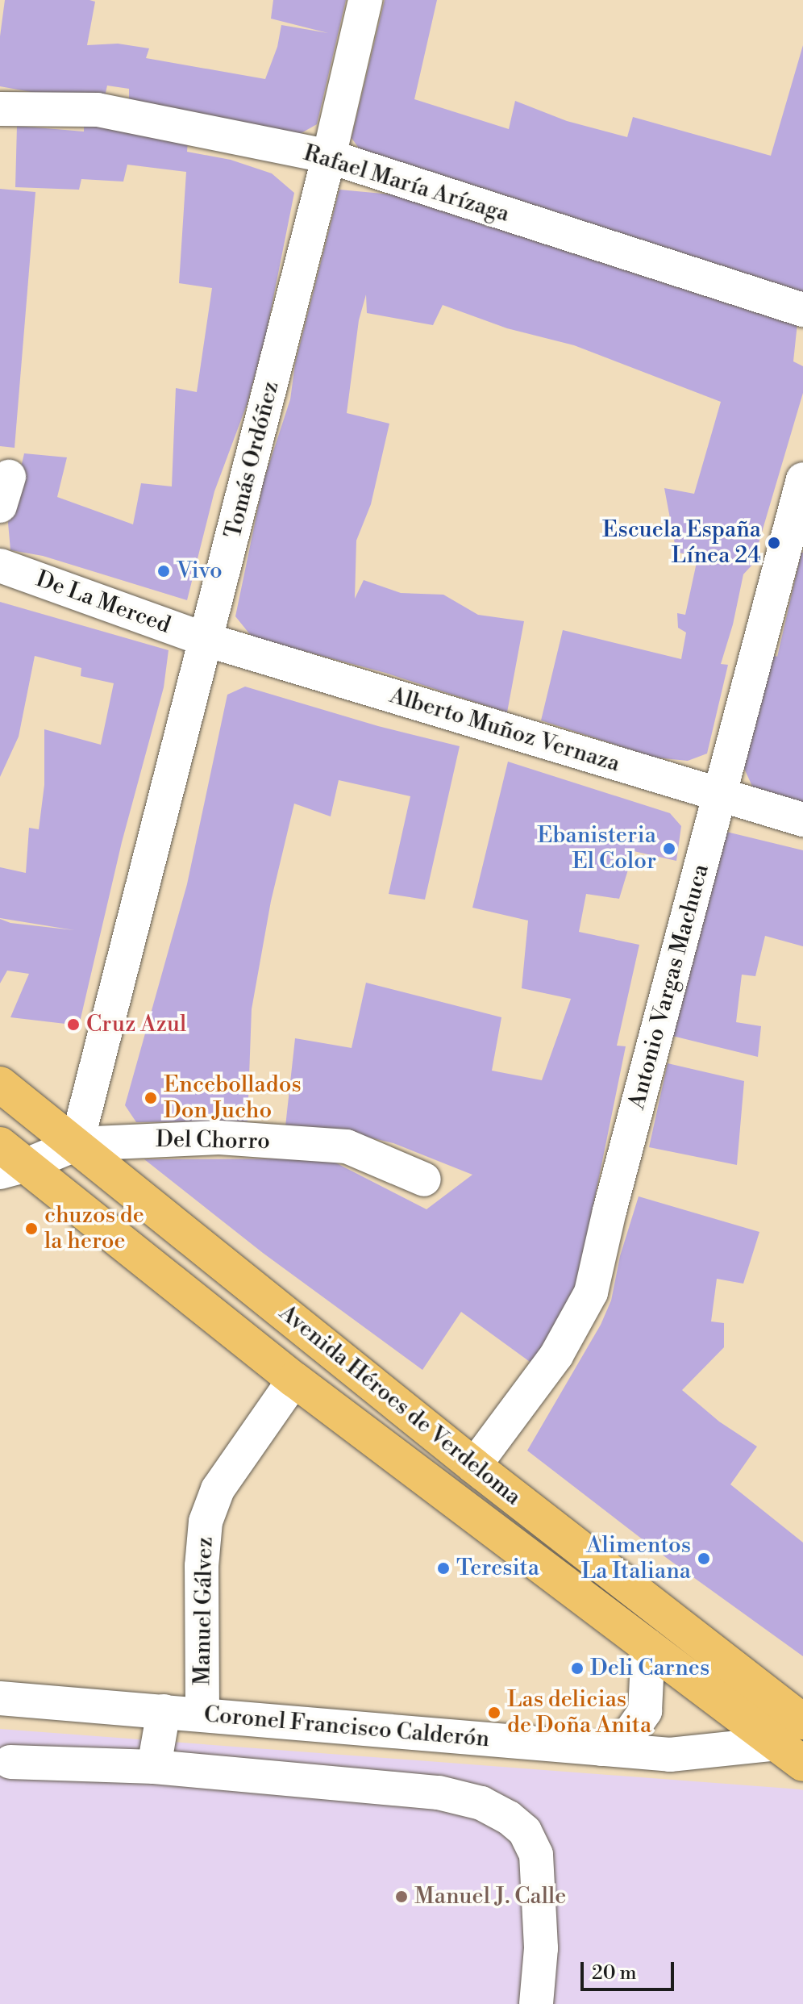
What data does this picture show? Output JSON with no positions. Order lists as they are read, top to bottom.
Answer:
{
  "streets": {
    "main road": ["Avenida Héroes de Verdeloma"],
    "street": [
      "Rafael María Arízaga",
      "Tomás Ordóñez",
      "De La Merced",
      "Alberto Muñoz Vernaza",
      "Antonio Vargas Machuca",
      "Del Chorro",
      "Manuel Gálvez",
      "Coronel Francisco Calderón"
    ]
  },
  "crossings": [
    ["Rafael María Arízaga", "Tomás Ordóñez"],
    ["Tomás Ordóñez", "De La Merced"],
    ["Tomás Ordóñez", "Alberto Muñoz Vernaza"],
    ["Tomás Ordóñez", "Del Chorro"],
    ["Tomás Ordóñez", "Avenida Héroes de Verdeloma"],
    ["De La Merced", "Alberto Muñoz Vernaza"],
    ["Alberto Muñoz Vernaza", "Antonio Vargas Machuca"],
    ["Antonio Vargas Machuca", "Avenida Héroes de Verdeloma"],
    ["Del Chorro", "Avenida Héroes de Verdeloma"],
    ["Avenida Héroes de Verdeloma", "Manuel Gálvez"],
    ["Avenida Héroes de Verdeloma", "Coronel Francisco Calderón"],
    ["Manuel Gálvez", "Coronel Francisco Calderón"]
  ],
  "places": [
    "Escuela España Línea 24",
    "Vivo",
    "Ebanisteria El Color",
    "Cruz Azul",
    "Encebollados Don Jucho",
    "chuzos de la heroe",
    "Alimentos La Italiana",
    "Teresita",
    "Deli Carnes",
    "Las delicias de Doña Anita",
    "Manuel J. Calle"
  ],
  "scale_bar": "20 m"
}
